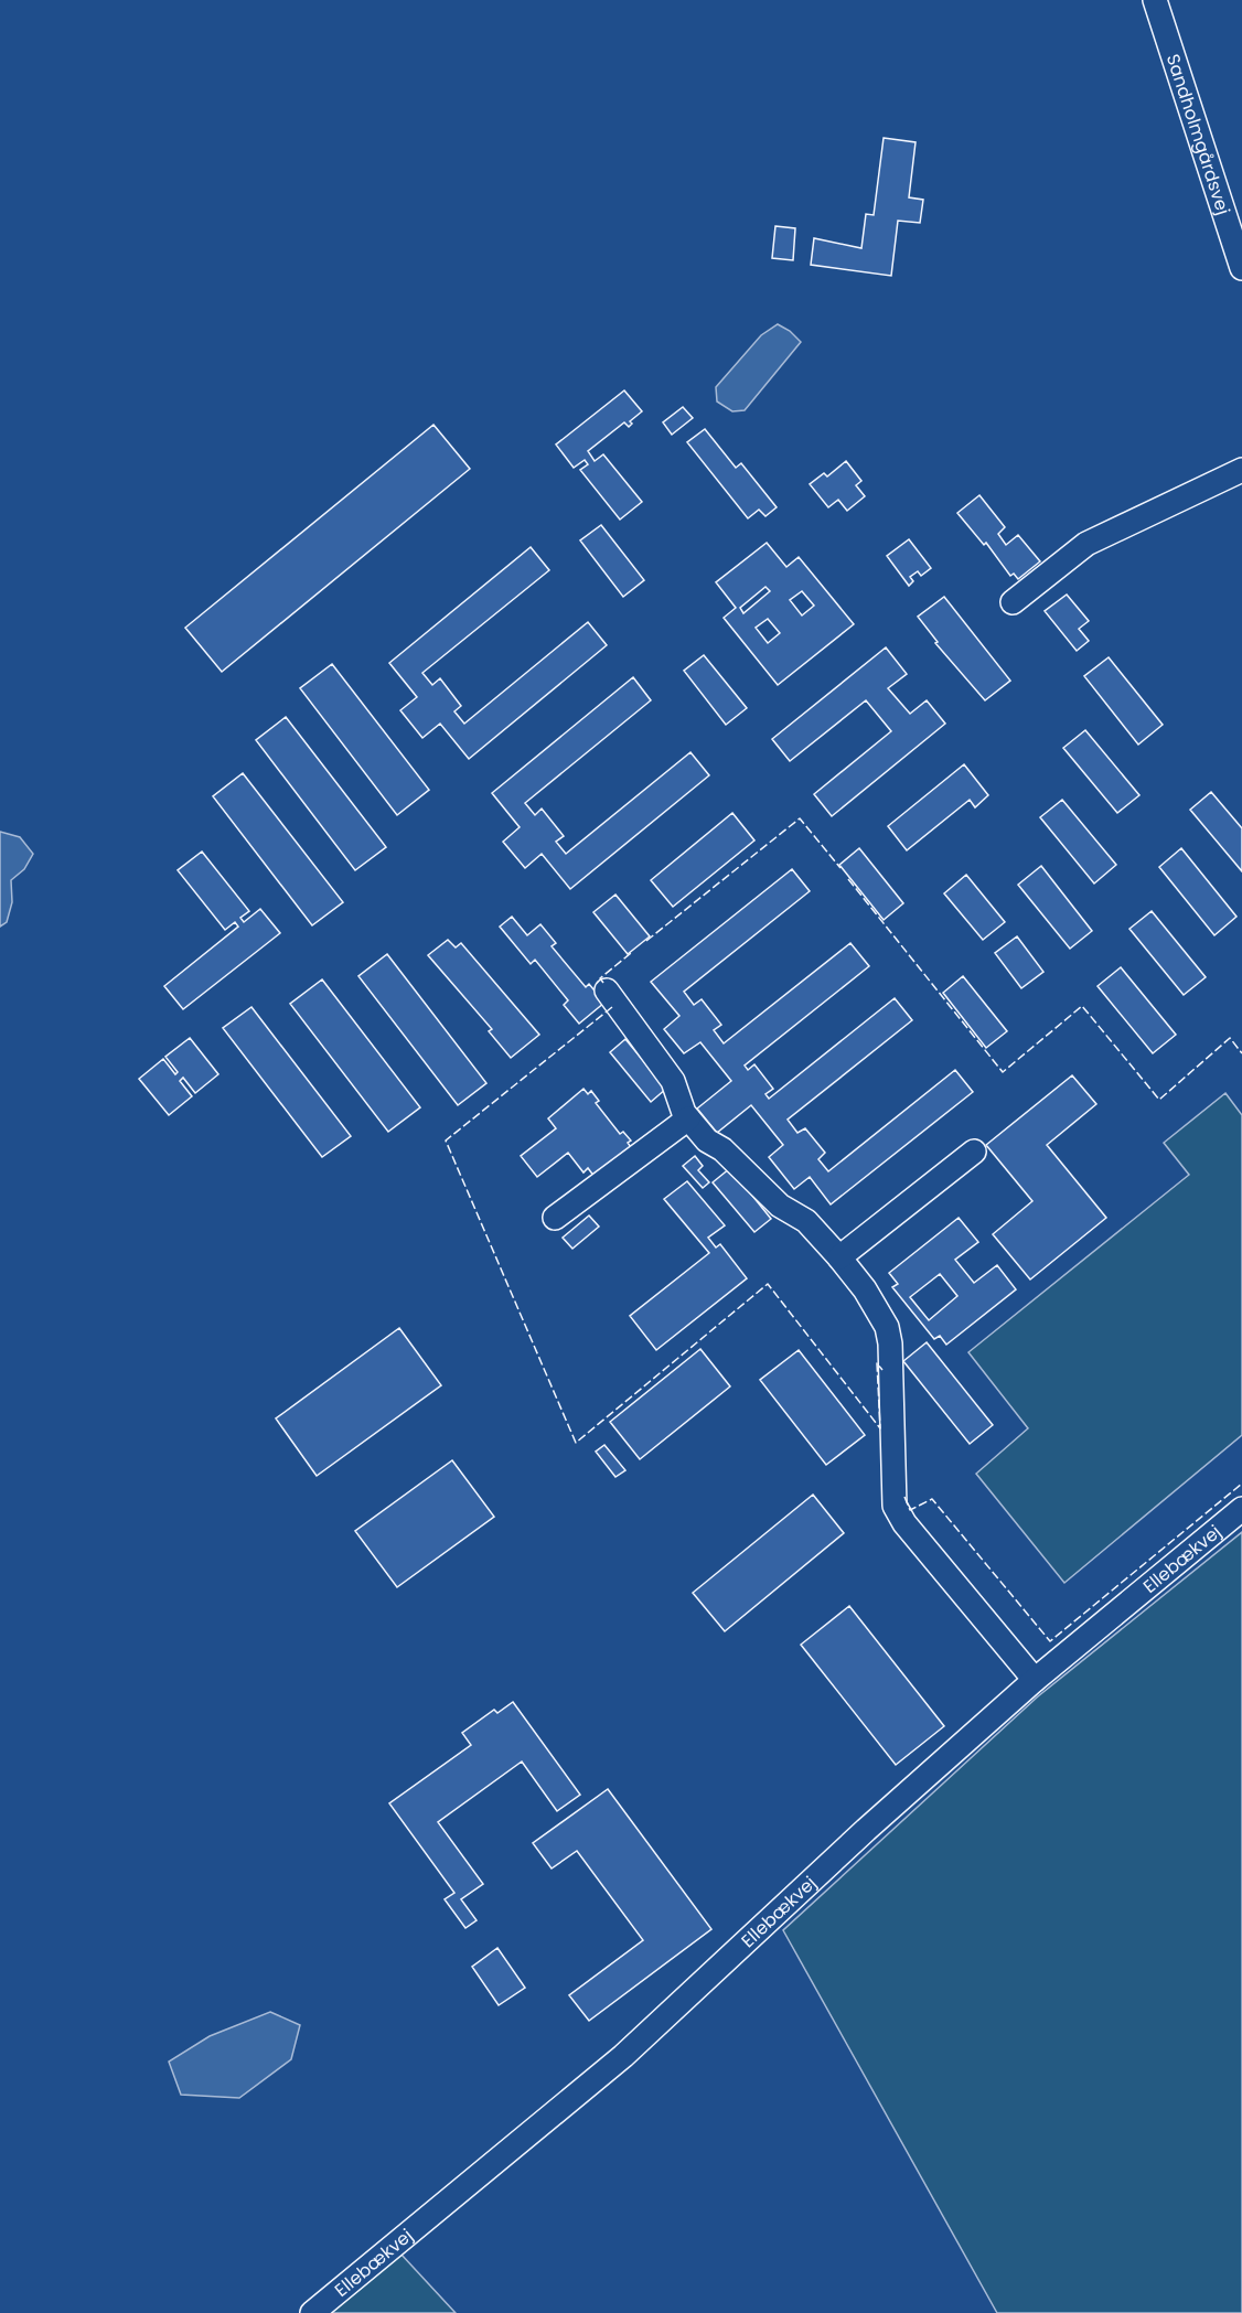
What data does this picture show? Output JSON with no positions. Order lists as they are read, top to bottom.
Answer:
{
  "streets": {
    "street": ["Sandholmgårdsvej", "Ellebækvej"]
  }
}
